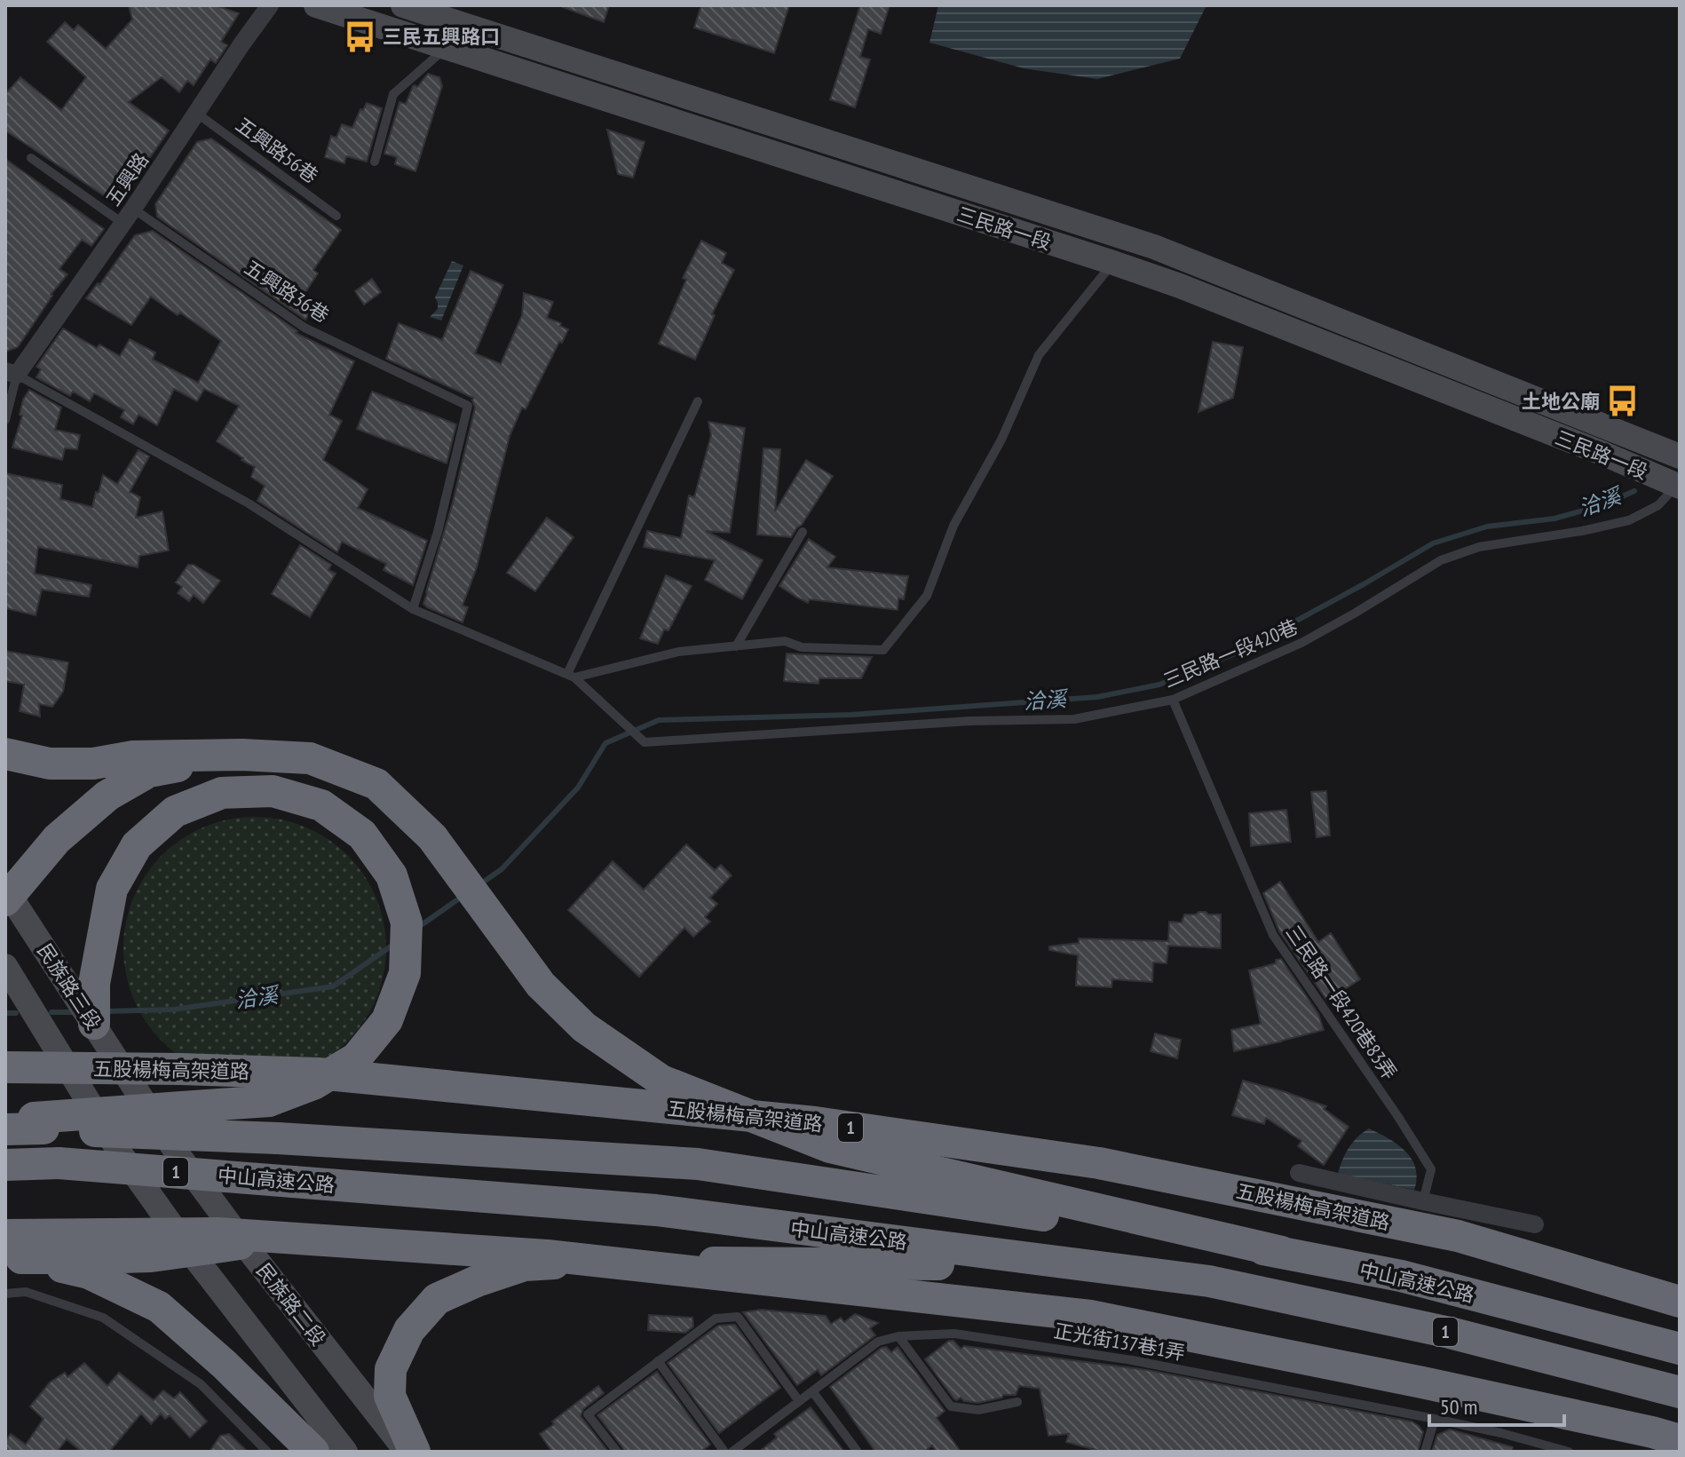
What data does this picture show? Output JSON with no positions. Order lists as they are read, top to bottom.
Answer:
{
  "streets": {
    "highway": ["五股楊梅高架道路", "1", "中山高速公路"],
    "street": [
      "五興路",
      "三民路一段",
      "民族路三段",
      "民族路二段"
    ],
    "lane": [
      "五興路56巷",
      "五興路36巷",
      "三民路一段420巷",
      "三民路一段420巷83弄",
      "正光街137巷1弄"
    ]
  },
  "crossings": [
    ["五興路56巷", "五興路"],
    ["五興路", "五興路36巷"],
    ["五興路", "三民路一段420巷"],
    ["三民路一段", "三民路一段420巷"],
    ["五興路36巷", "三民路一段420巷"],
    ["三民路一段420巷", "三民路一段420巷83弄"],
    ["民族路三段", "民族路二段"]
  ],
  "water": ["洽溪"],
  "places": {
    "bus stop": ["三民五興路口", "土地公廟"]
  },
  "scale_bar": "50 m"
}
